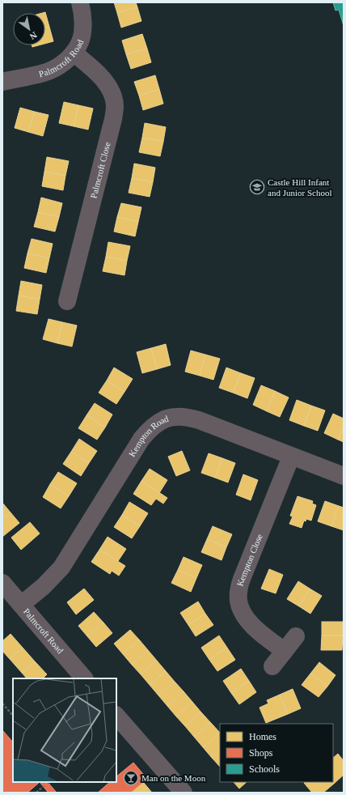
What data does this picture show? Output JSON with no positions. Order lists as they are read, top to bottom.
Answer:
{
  "streets": {
    "street": [
      "Palmcroft Road",
      "Palmcroft Close",
      "Kempton Road",
      "Kempton Close"
    ]
  },
  "crossings": [
    ["Palmcroft Road", "Palmcroft Close"],
    ["Palmcroft Road", "Kempton Road"],
    ["Kempton Road", "Kempton Close"]
  ],
  "places": {
    "school or university": ["Castle Hill Infant and Junior School"],
    "bar": ["Man on the Moon"]
  },
  "legend": ["Homes", "Shops", "Schools"],
  "north": "bottom right"
}
